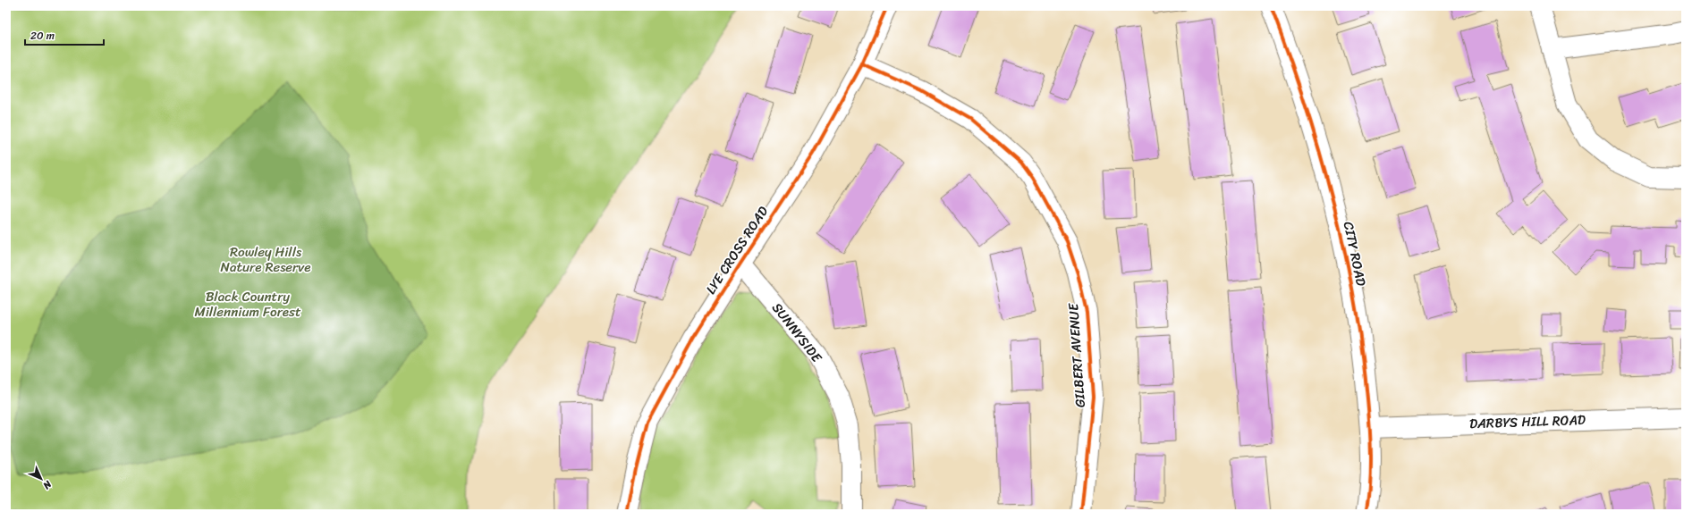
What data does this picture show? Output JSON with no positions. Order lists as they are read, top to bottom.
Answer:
{
  "streets": {
    "street": [
      "LYE CROSS ROAD",
      "CITY ROAD",
      "SUNNYSIDE",
      "GILBERT AVENUE",
      "DARBYS HILL ROAD"
    ]
  },
  "crossings": [
    ["LYE CROSS ROAD", "SUNNYSIDE"],
    ["LYE CROSS ROAD", "GILBERT AVENUE"],
    ["CITY ROAD", "DARBYS HILL ROAD"]
  ],
  "parks": ["Rowley Hills Nature Reserve", "Black Country Millennium Forest"],
  "scale_bar": "20 m",
  "north": "bottom right"
}
